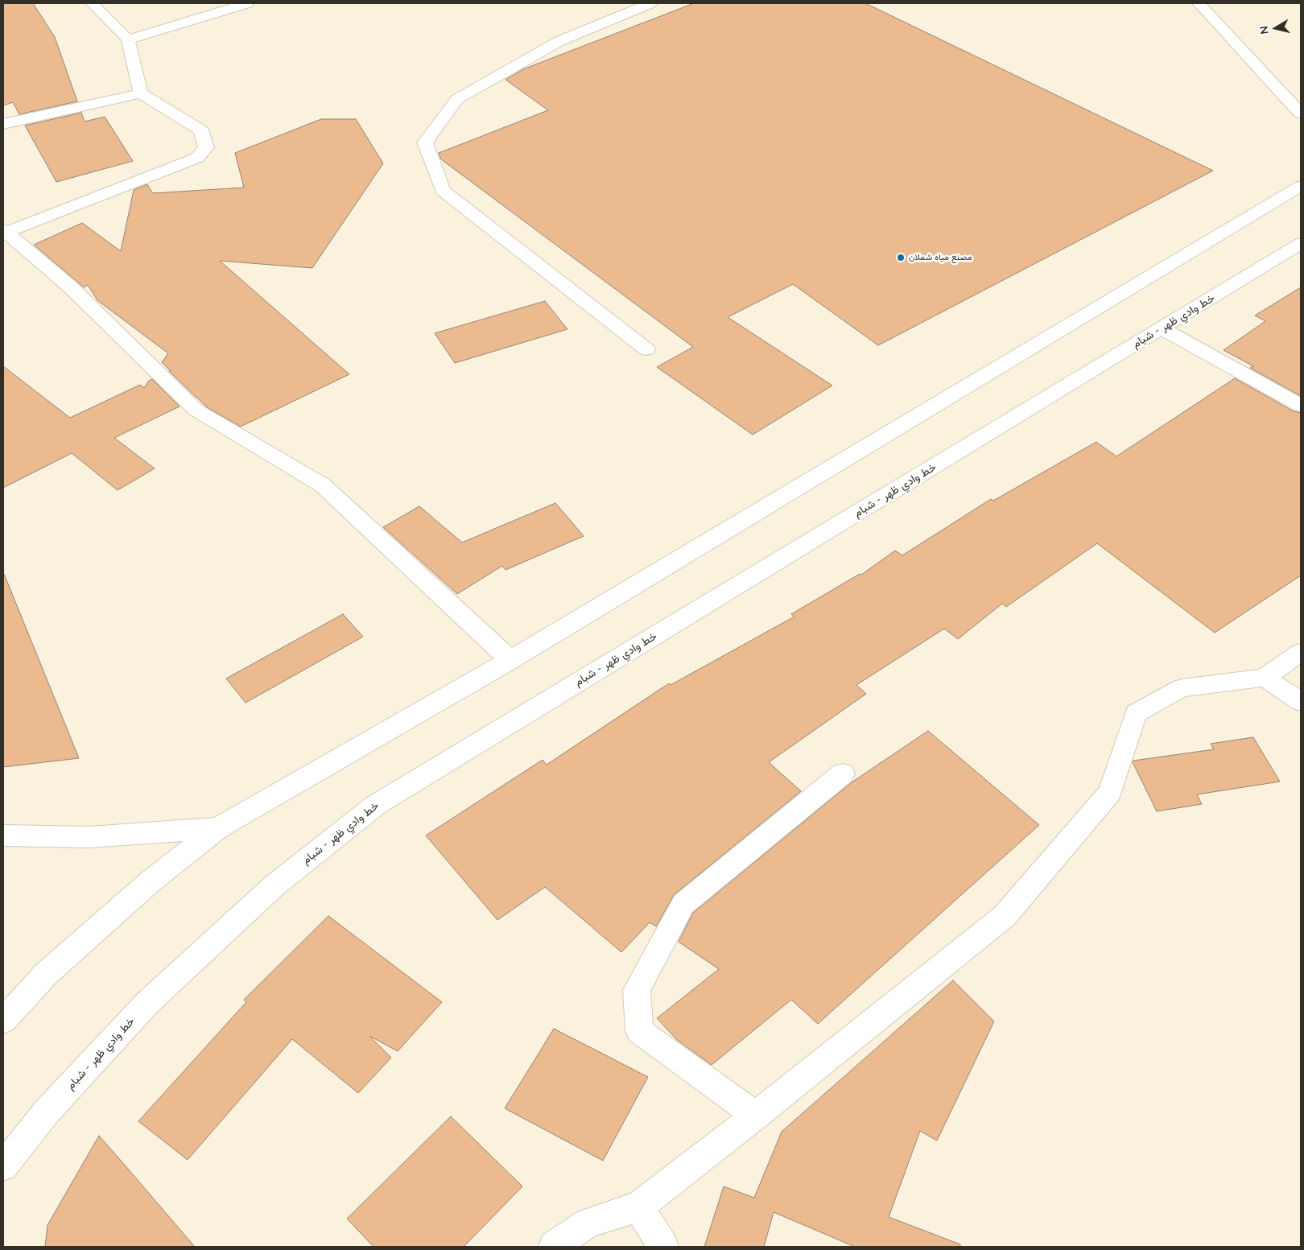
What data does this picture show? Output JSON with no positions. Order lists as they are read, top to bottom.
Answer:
{
  "streets": {
    "street": ["خط وادي ظهر - شبام"]
  },
  "places": ["مصنع مياه شملان"],
  "north": "left"
}
